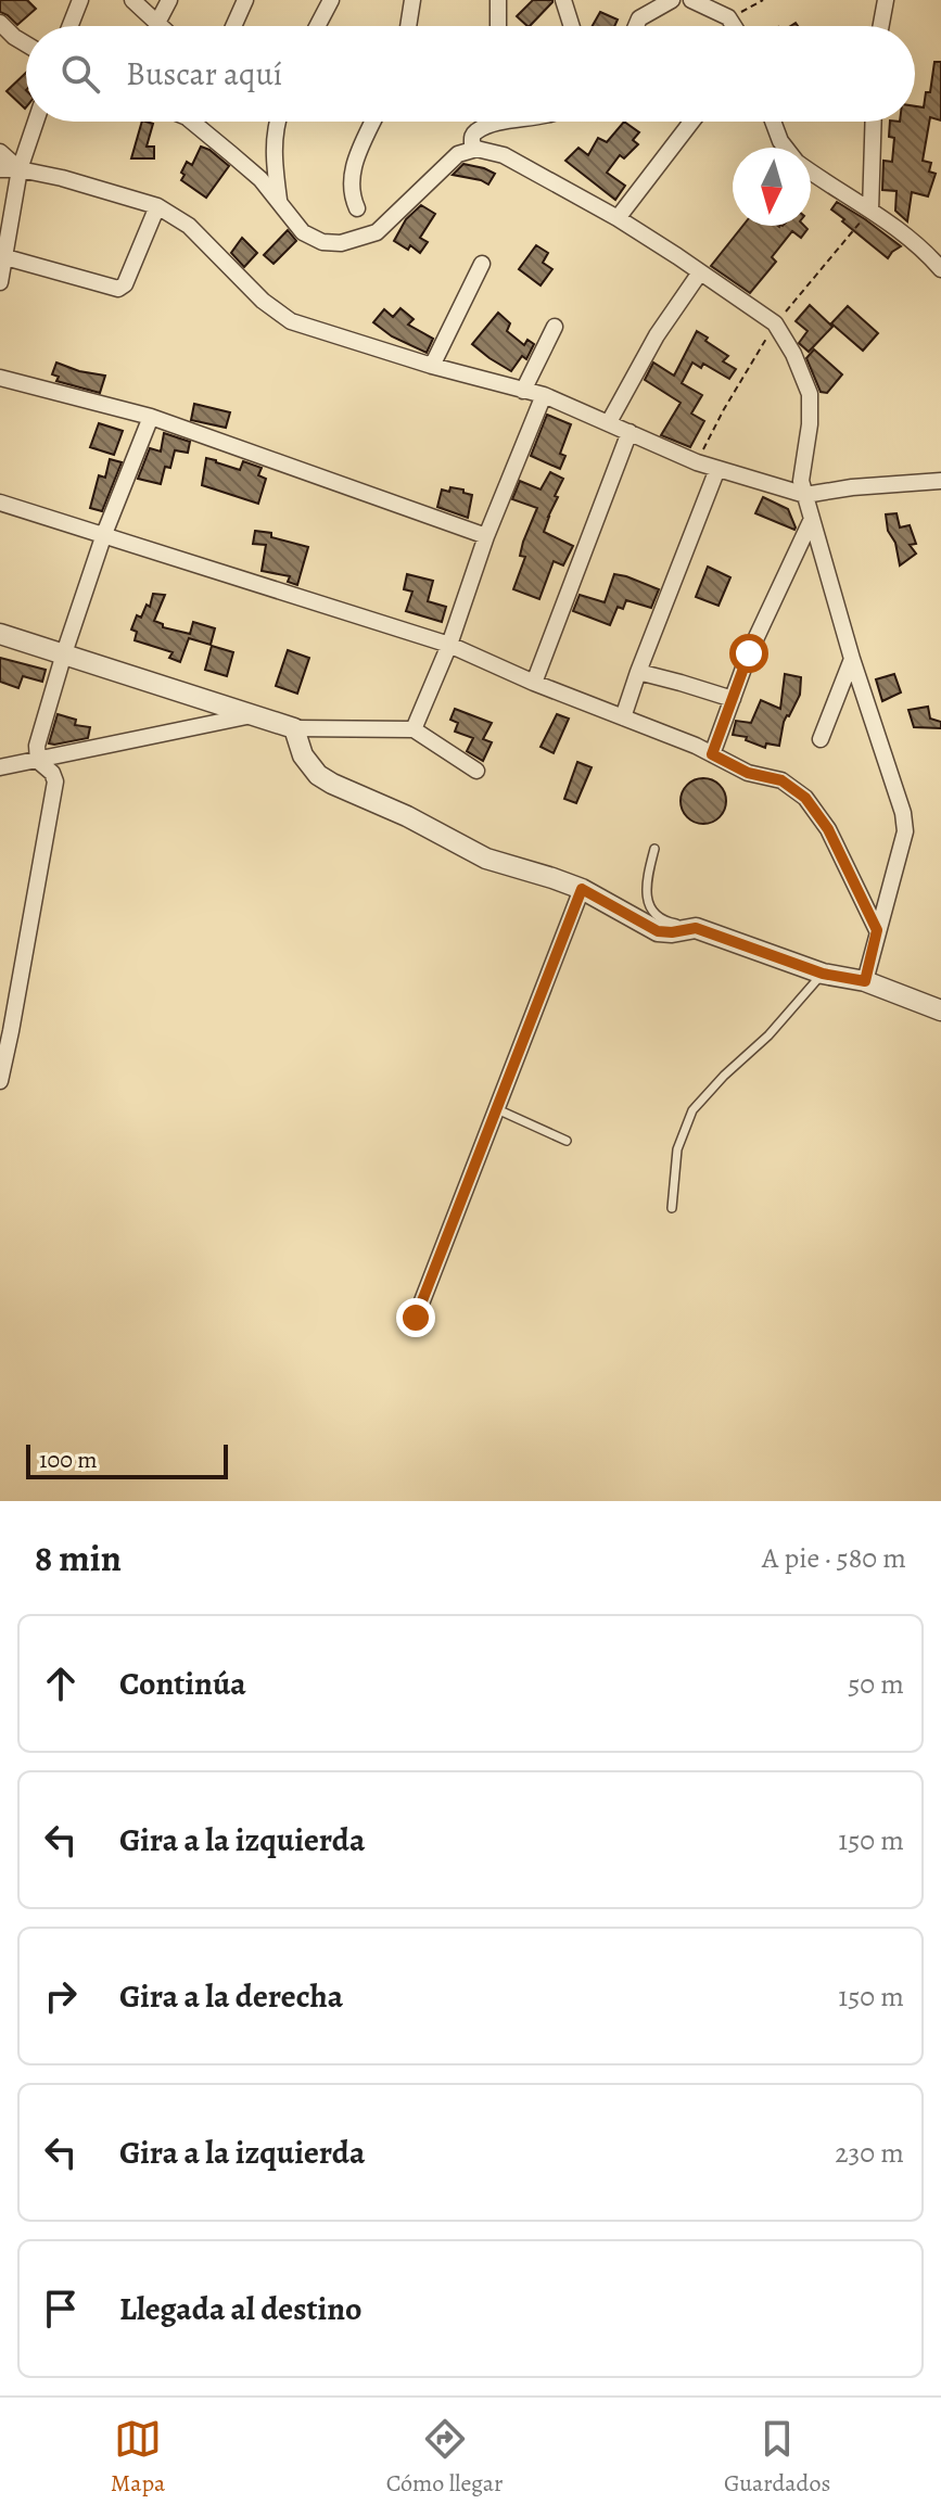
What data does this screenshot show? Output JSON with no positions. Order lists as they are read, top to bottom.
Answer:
{
  "scale_bar": "100 m",
  "north": "bottom",
  "page": {
    "search": "Buscar aquí",
    "scale": "100 m",
    "heading": ["8 min", "A pie · 580 m"],
    "list": [
      ["Continúa", "50 m"],
      ["Gira a la izquierda", "150 m"],
      ["Gira a la derecha", "150 m"],
      ["Gira a la izquierda", "230 m"],
      "Llegada al destino"
    ],
    "nav": ["Mapa", "Cómo llegar", "Guardados"]
  }
}
